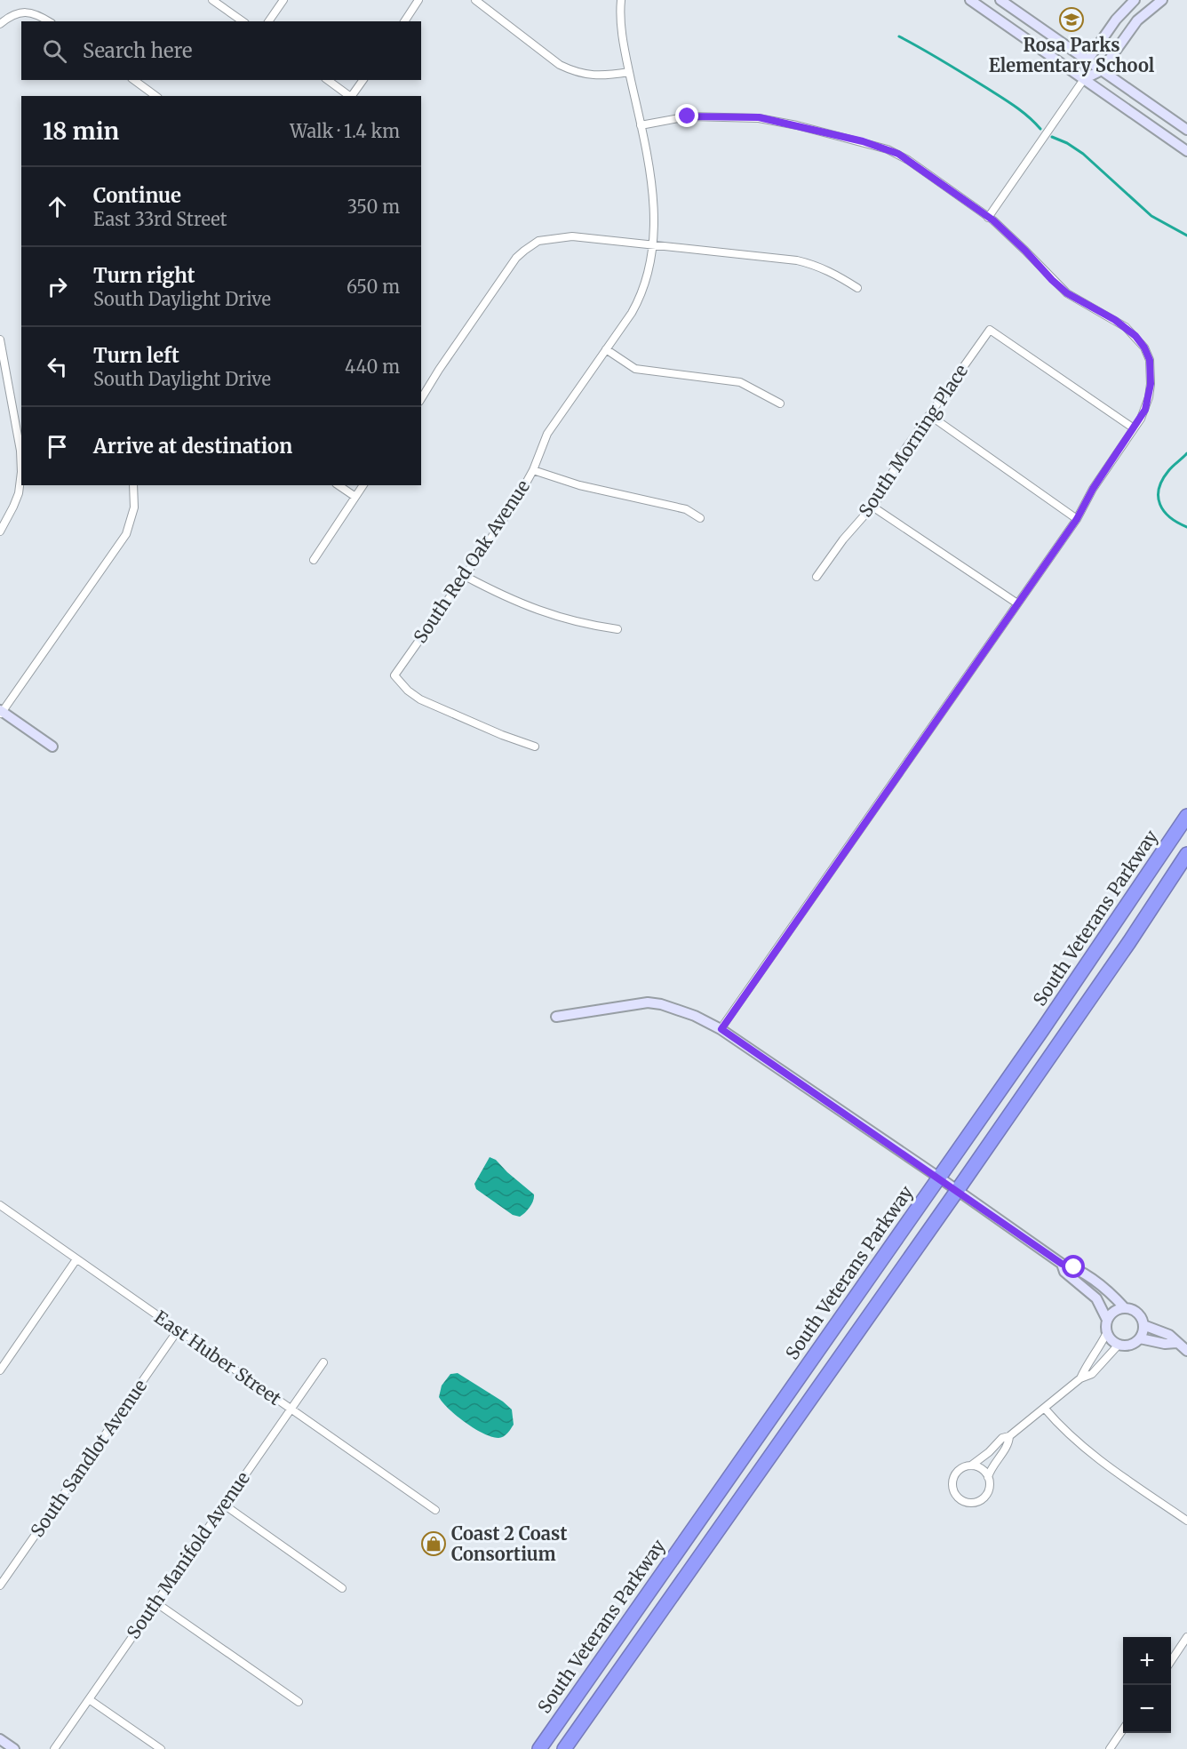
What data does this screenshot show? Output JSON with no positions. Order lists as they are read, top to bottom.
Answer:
{
  "streets": {
    "highway": ["South Veterans Parkway"],
    "street": [
      "South Morning Place",
      "South Red Oak Avenue",
      "East Huber Street",
      "South Sandlot Avenue",
      "South Manifold Avenue"
    ]
  },
  "crossings": [
    ["East Huber Street", "South Sandlot Avenue"],
    ["East Huber Street", "South Manifold Avenue"]
  ],
  "places": {
    "school or university": ["Rosa Parks Elementary School"],
    "shop": ["Coast 2 Coast Consortium"]
  },
  "page": {
    "search": "Search here",
    "heading": ["18 min", "Walk · 1.4 km"],
    "list": [
      ["Continue", "East 33rd Street", "350 m"],
      ["Turn right", "South Daylight Drive", "650 m"],
      ["Turn left", "South Daylight Drive", "440 m"],
      "Arrive at destination"
    ],
    "map_buttons": ["+", "−"]
  }
}
